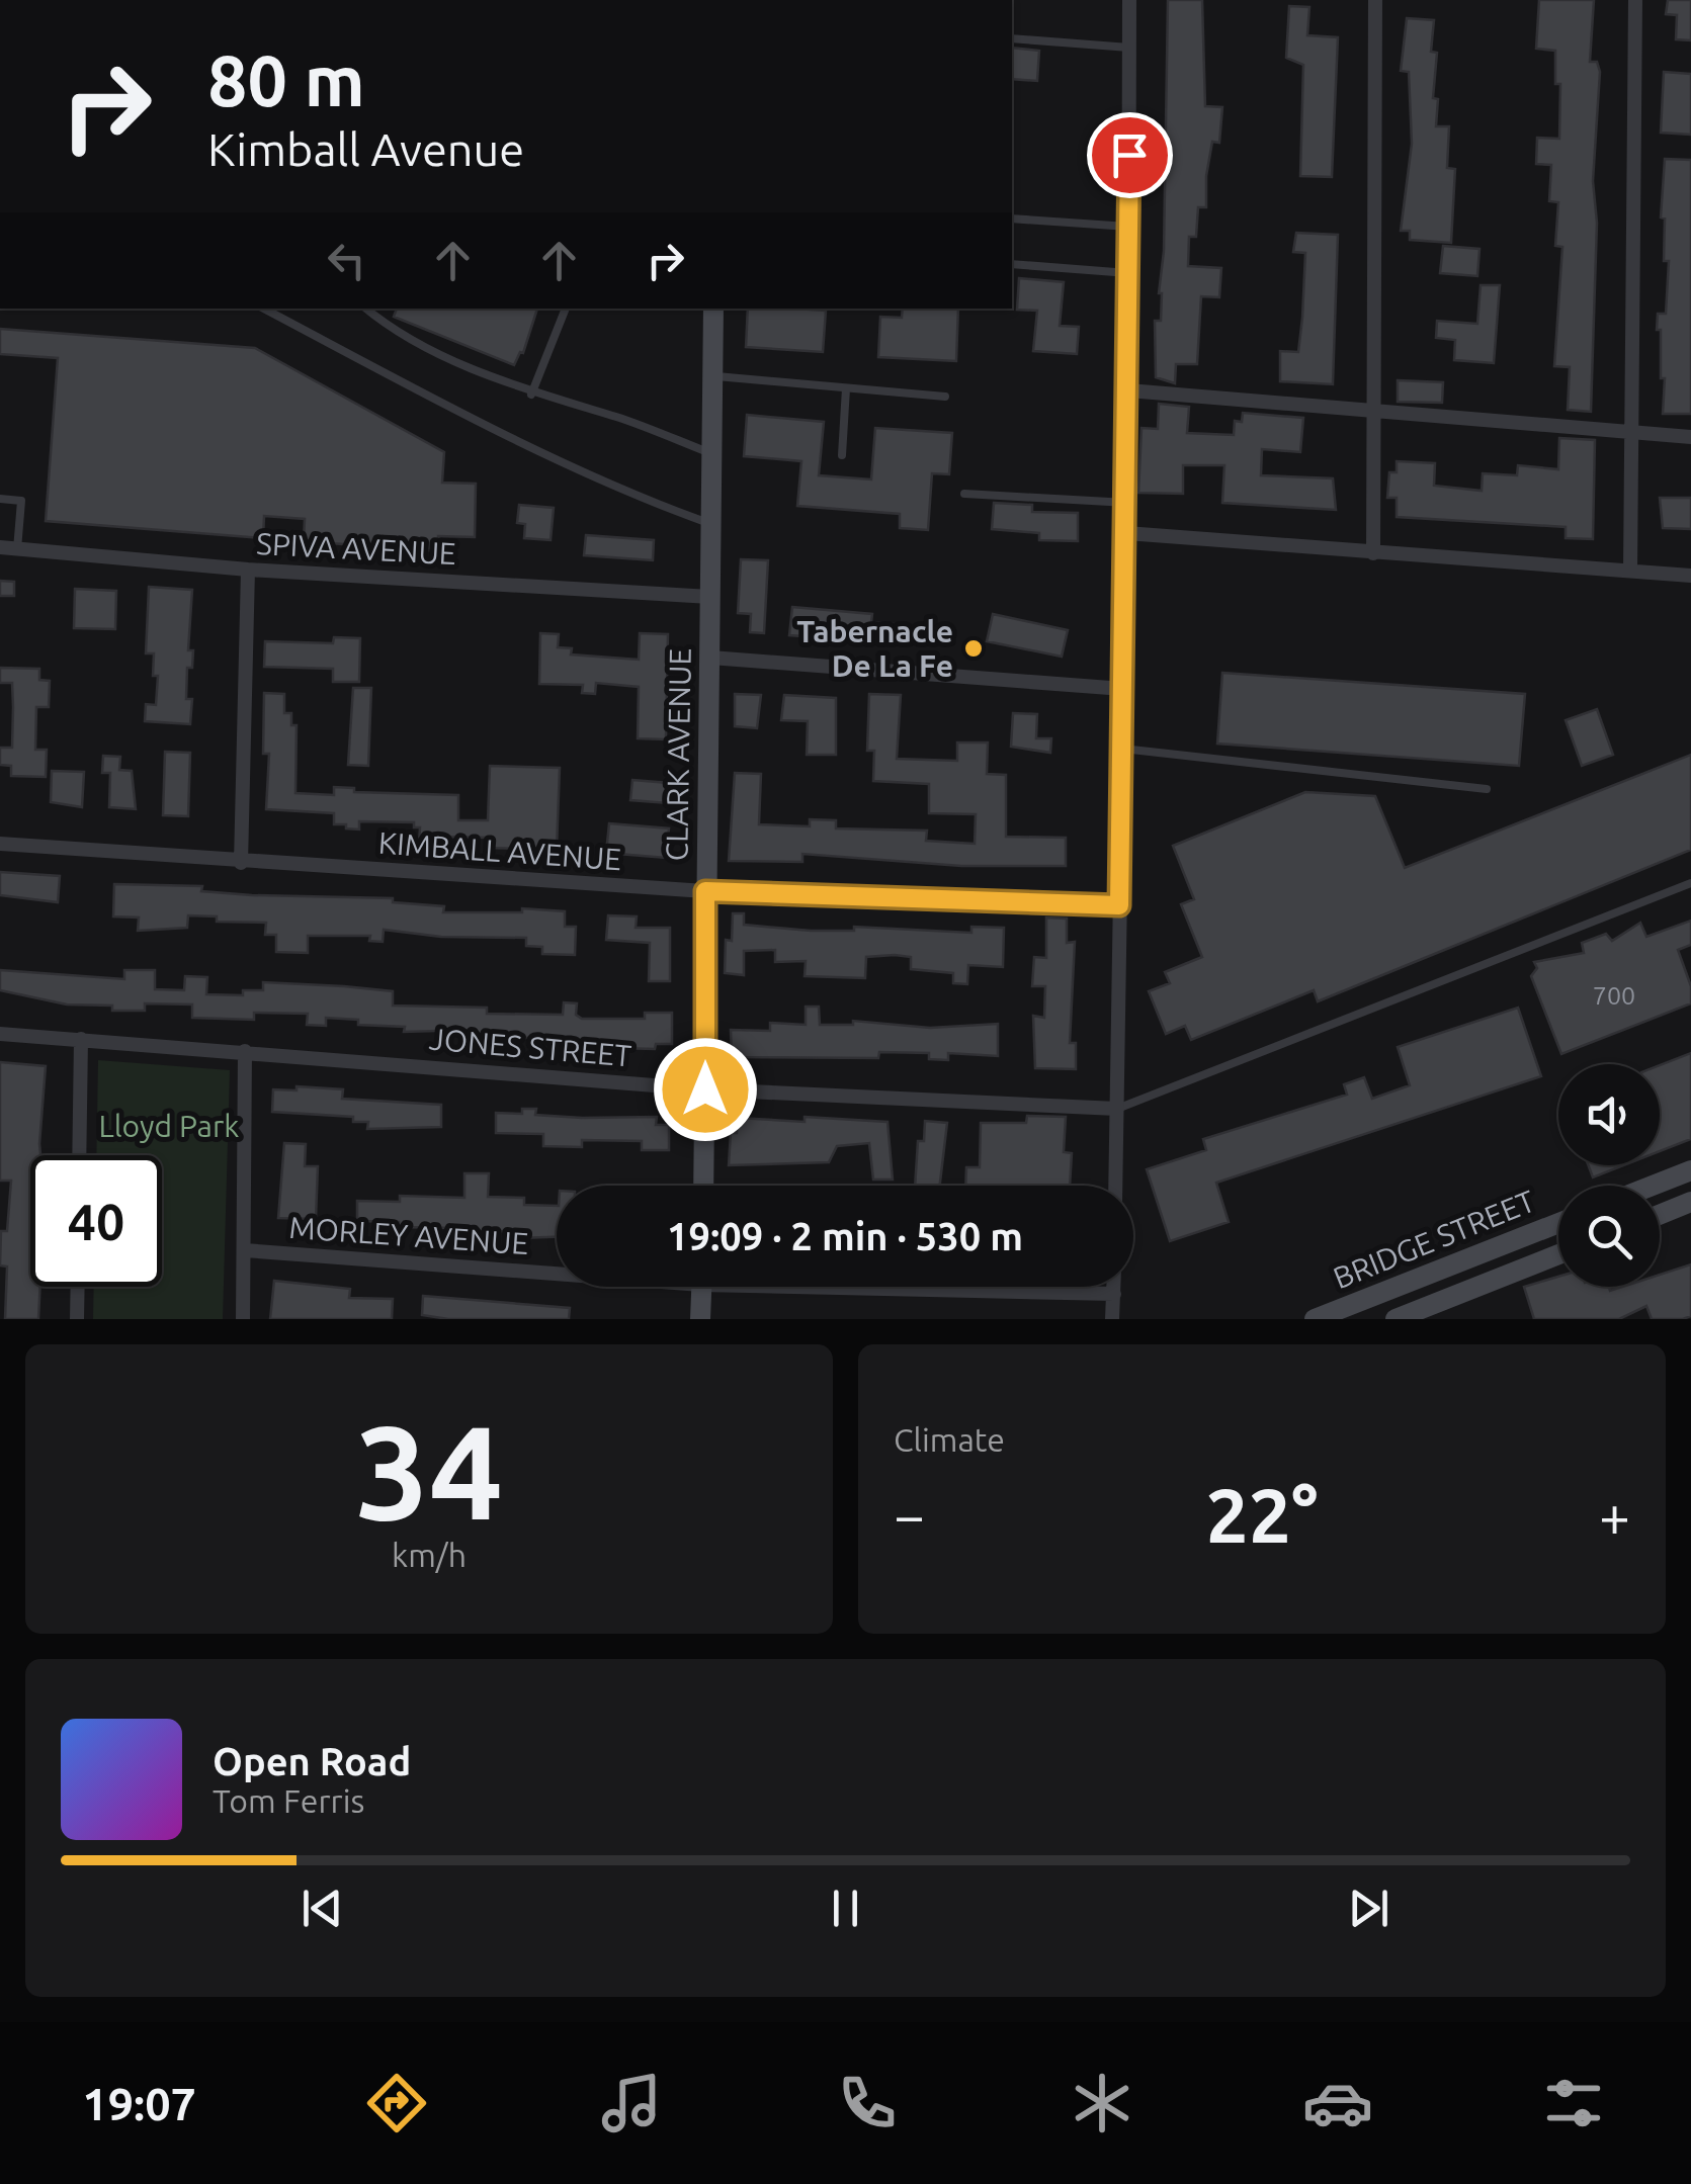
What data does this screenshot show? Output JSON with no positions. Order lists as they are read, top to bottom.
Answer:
{
  "streets": {
    "street": [
      "SPIVA AVENUE",
      "CLARK AVENUE",
      "KIMBALL AVENUE",
      "JONES STREET",
      "MORLEY AVENUE",
      "BRIDGE STREET"
    ]
  },
  "crossings": [
    ["SPIVA AVENUE", "CLARK AVENUE"],
    ["CLARK AVENUE", "KIMBALL AVENUE"],
    ["CLARK AVENUE", "JONES STREET"]
  ],
  "parks": ["Lloyd Park"],
  "places": ["Tabernacle De La Fe"],
  "house_numbers": ["700"],
  "page": {
    "turn": ["80 m", "Kimball Avenue"],
    "limit": "40",
    "trip": "19:09 · 2 min · 530 m",
    "tile": [
      ["34", "km/h"],
      "Climate"
    ],
    "heat": ["−", "22°", "+"],
    "song": ["Open Road", "Tom Ferris"],
    "tabs": "19:07"
  }
}
